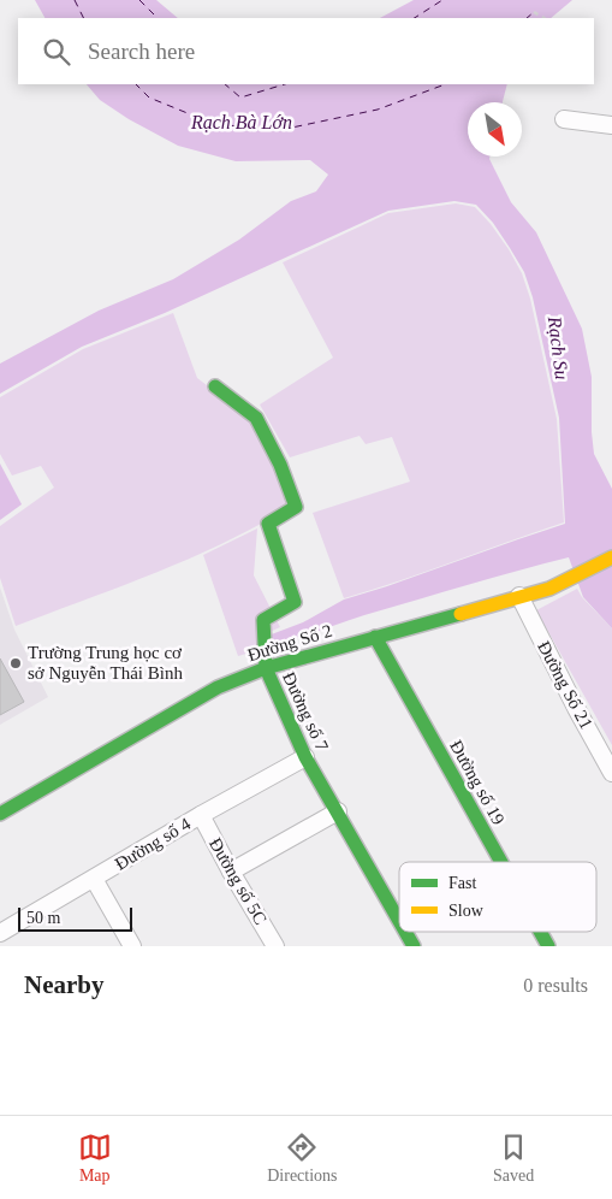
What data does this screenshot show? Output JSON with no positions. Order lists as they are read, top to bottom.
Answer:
{
  "streets": {
    "street": [
      "Đường Số 2",
      "Đường Số 21",
      "Đường số 7",
      "Đường số 19",
      "Đường số 4",
      "Đường số 5C"
    ]
  },
  "crossings": [
    ["Đường Số 2", "Đường Số 21"],
    ["Đường Số 2", "Đường số 7"],
    ["Đường Số 2", "Đường số 19"],
    ["Đường số 7", "Đường số 4"],
    ["Đường số 4", "Đường số 5C"]
  ],
  "water": ["Rạch Bà Lớn", "Rạch Su"],
  "places": ["Trường Trung học cơ sở Nguyễn Thái Bình"],
  "legend": ["Fast", "Slow"],
  "scale_bar": "50 m",
  "north": "bottom right",
  "page": {
    "search": "Search here",
    "scale": "50 m",
    "heading": ["Nearby", "0 results"],
    "nav": ["Map", "Directions", "Saved"]
  }
}
